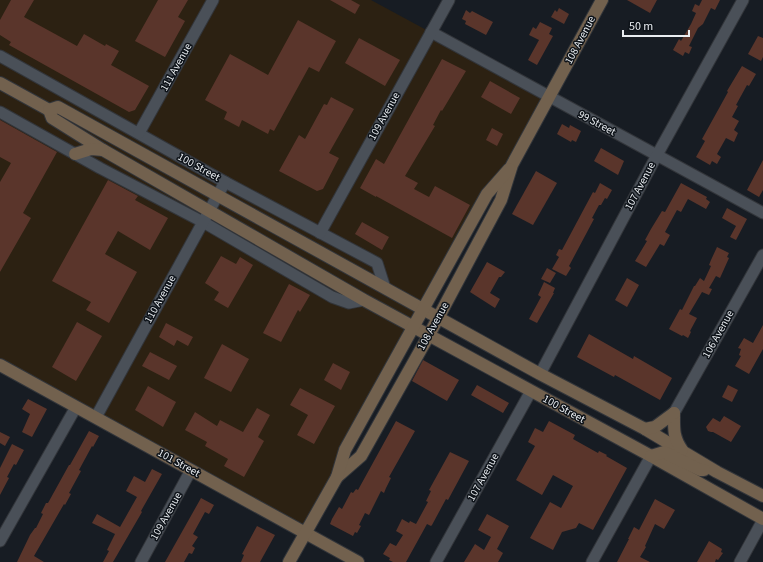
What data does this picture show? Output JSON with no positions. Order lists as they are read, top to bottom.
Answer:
{
  "streets": {
    "main road": ["108 Avenue", "100 Street", "101 Street"],
    "street": [
      "111 Avenue",
      "109 Avenue",
      "99 Street",
      "107 Avenue",
      "110 Avenue",
      "106 Avenue"
    ]
  },
  "crossings": [
    ["108 Avenue", "99 Street"],
    ["108 Avenue", "100 Street"],
    ["108 Avenue", "101 Street"],
    ["111 Avenue", "100 Street"],
    ["109 Avenue", "99 Street"],
    ["109 Avenue", "100 Street"],
    ["109 Avenue", "101 Street"],
    ["99 Street", "107 Avenue"],
    ["100 Street", "107 Avenue"],
    ["100 Street", "110 Avenue"],
    ["110 Avenue", "101 Street"]
  ],
  "scale_bar": "50 m"
}
